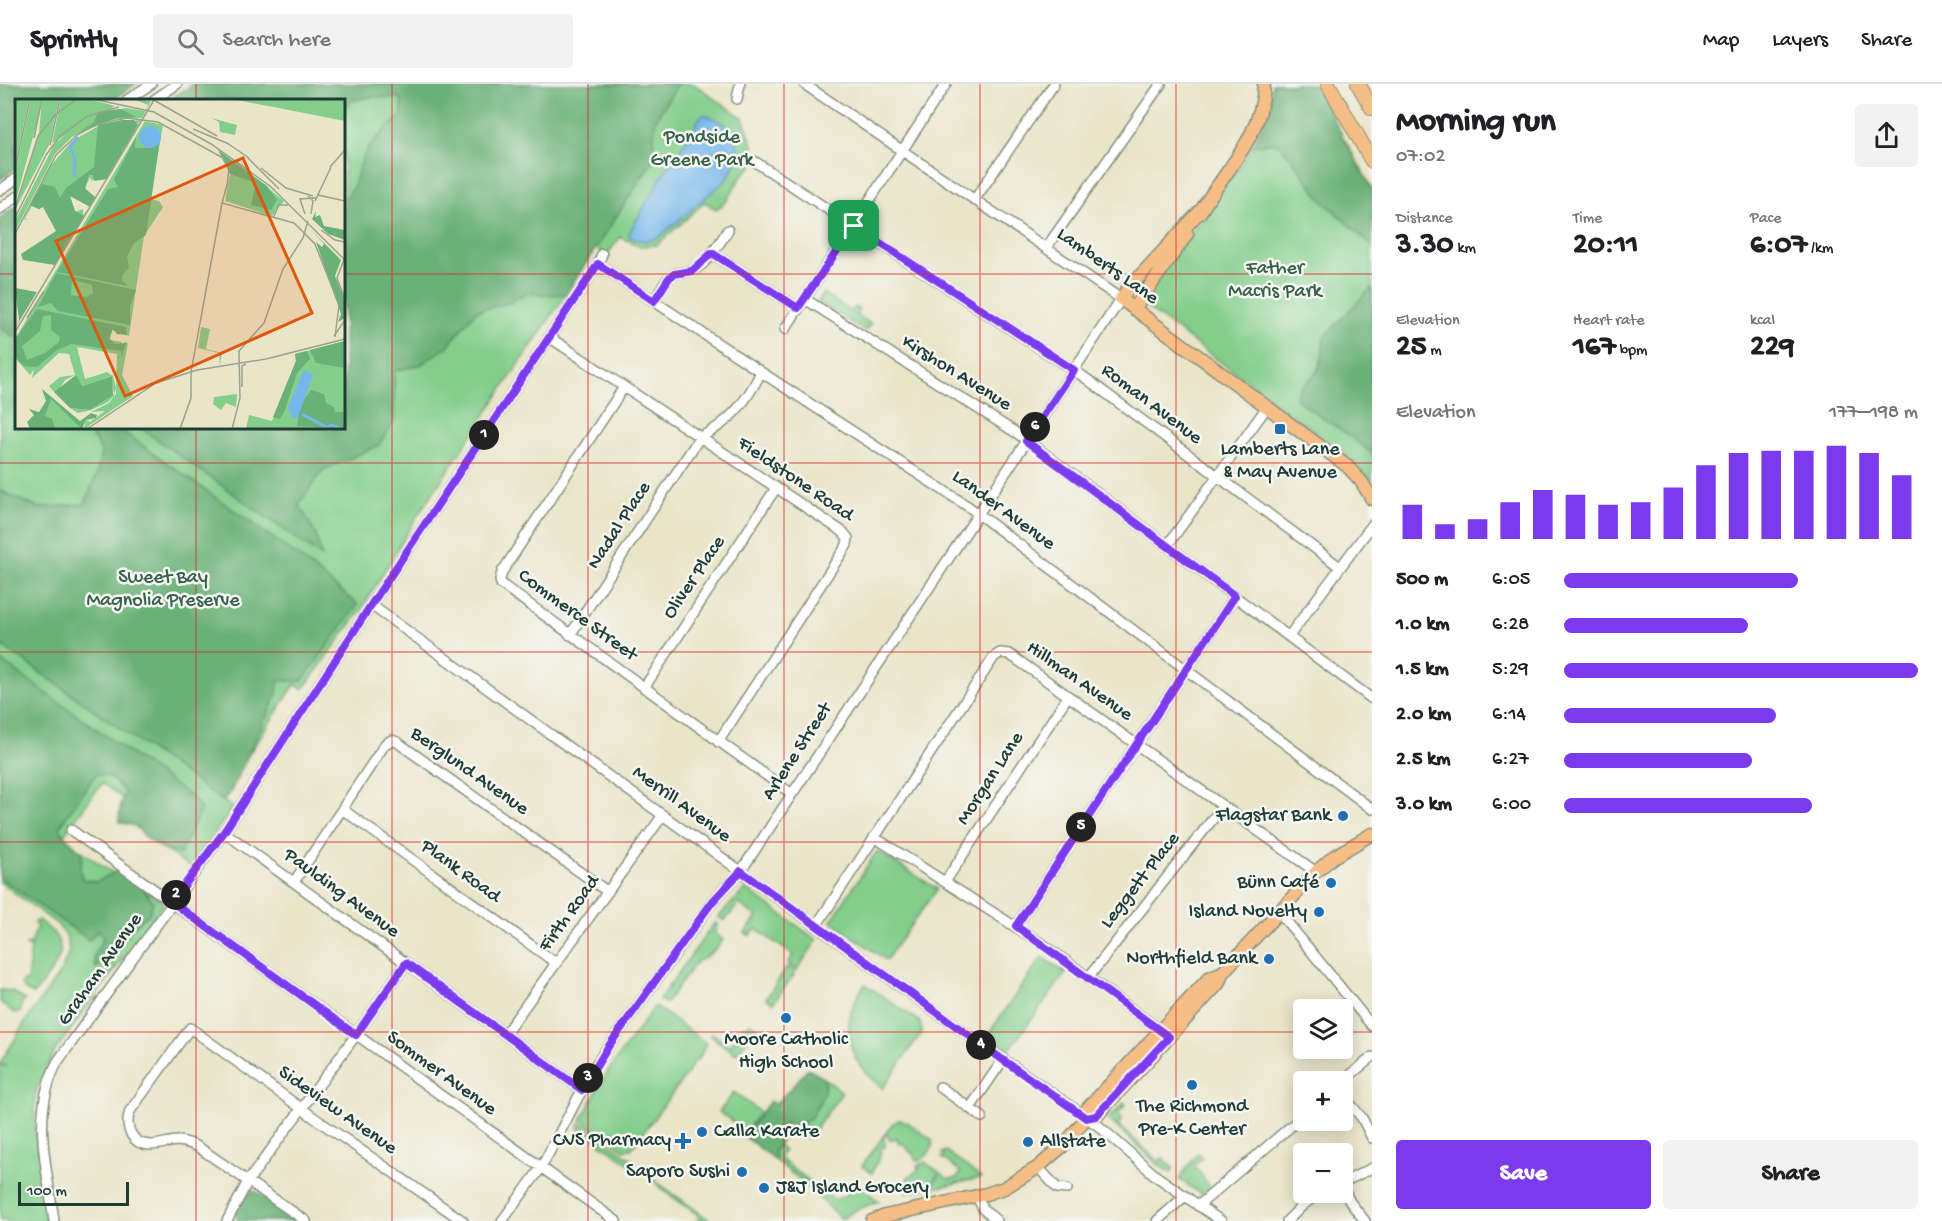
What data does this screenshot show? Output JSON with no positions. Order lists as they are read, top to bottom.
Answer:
{
  "streets": {
    "main road": ["Lamberts Lane"],
    "street": [
      "Kirshon Avenue",
      "Roman Avenue",
      "Fieldstone Road",
      "Lander Avenue",
      "Nadal Place",
      "Oliver Place",
      "Commerce Street",
      "Hillman Avenue",
      "Arlene Street",
      "Berglund Avenue",
      "Morgan Lane",
      "Merrill Avenue",
      "Plank Road",
      "Leggett Place",
      "Paulding Avenue",
      "Firth Road",
      "Graham Avenue",
      "Sommer Avenue",
      "Sideview Avenue"
    ]
  },
  "crossings": [
    ["Lamberts Lane", "Arlene Street"],
    ["Kirshon Avenue", "Arlene Street"],
    ["Roman Avenue", "Arlene Street"],
    ["Fieldstone Road", "Nadal Place"],
    ["Fieldstone Road", "Oliver Place"],
    ["Fieldstone Road", "Commerce Street"],
    ["Fieldstone Road", "Graham Avenue"],
    ["Lander Avenue", "Arlene Street"],
    ["Lander Avenue", "Graham Avenue"],
    ["Nadal Place", "Commerce Street"],
    ["Oliver Place", "Commerce Street"],
    ["Commerce Street", "Arlene Street"],
    ["Hillman Avenue", "Morgan Lane"],
    ["Hillman Avenue", "Merrill Avenue"],
    ["Hillman Avenue", "Leggett Place"],
    ["Arlene Street", "Merrill Avenue"],
    ["Arlene Street", "Paulding Avenue"],
    ["Arlene Street", "Sommer Avenue"],
    ["Berglund Avenue", "Plank Road"],
    ["Berglund Avenue", "Paulding Avenue"],
    ["Berglund Avenue", "Firth Road"],
    ["Merrill Avenue", "Firth Road"],
    ["Merrill Avenue", "Graham Avenue"],
    ["Plank Road", "Firth Road"],
    ["Paulding Avenue", "Firth Road"],
    ["Paulding Avenue", "Graham Avenue"],
    ["Graham Avenue", "Sommer Avenue"]
  ],
  "parks": ["Pondside Greene Park", "Father Macris Park", "Sweet Bay Magnolia Preserve"],
  "places": {
    "transit": ["Lamberts Lane & May Avenue"],
    "other": [
      "Flagstar Bank",
      "Bünn Café",
      "Island Novelty",
      "Northfield Bank",
      "Moore Catholic High School",
      "The Richmond Pre-K Center",
      "Calla Karate",
      "Allstate",
      "Saporo Sushi",
      "J&J Island Grocery"
    ],
    "health": ["CVS Pharmacy"]
  },
  "scale_bar": "100 m",
  "page": {
    "header": "Sprintly",
    "search": "Search here",
    "nav": ["Map", "Layers", "Share"],
    "heading": ["Morning run", "07:02"],
    "stats": [
      ["Distance", "3.30 km"],
      ["Time", "20:11"],
      ["Pace", "6:07 /km"],
      ["Elevation", "25 m"],
      ["Heart rate", "167 bpm"],
      ["kcal", "229"]
    ],
    "chart": ["Elevation", "177–198 m"],
    "pins": [
      "6",
      "1",
      "5",
      "2",
      "4",
      "3"
    ],
    "list": [
      {
        "name": "500 m",
        "note": "6:05"
      },
      {
        "name": "1.0 km",
        "note": "6:28"
      },
      {
        "name": "1.5 km",
        "note": "5:29"
      },
      {
        "name": "2.0 km",
        "note": "6:14"
      },
      {
        "name": "2.5 km",
        "note": "6:27"
      },
      {
        "name": "3.0 km",
        "note": "6:00"
      }
    ],
    "map_buttons": ["+", "−"],
    "buttons": ["Save", "Share"],
    "scale": "100 m"
  }
}
